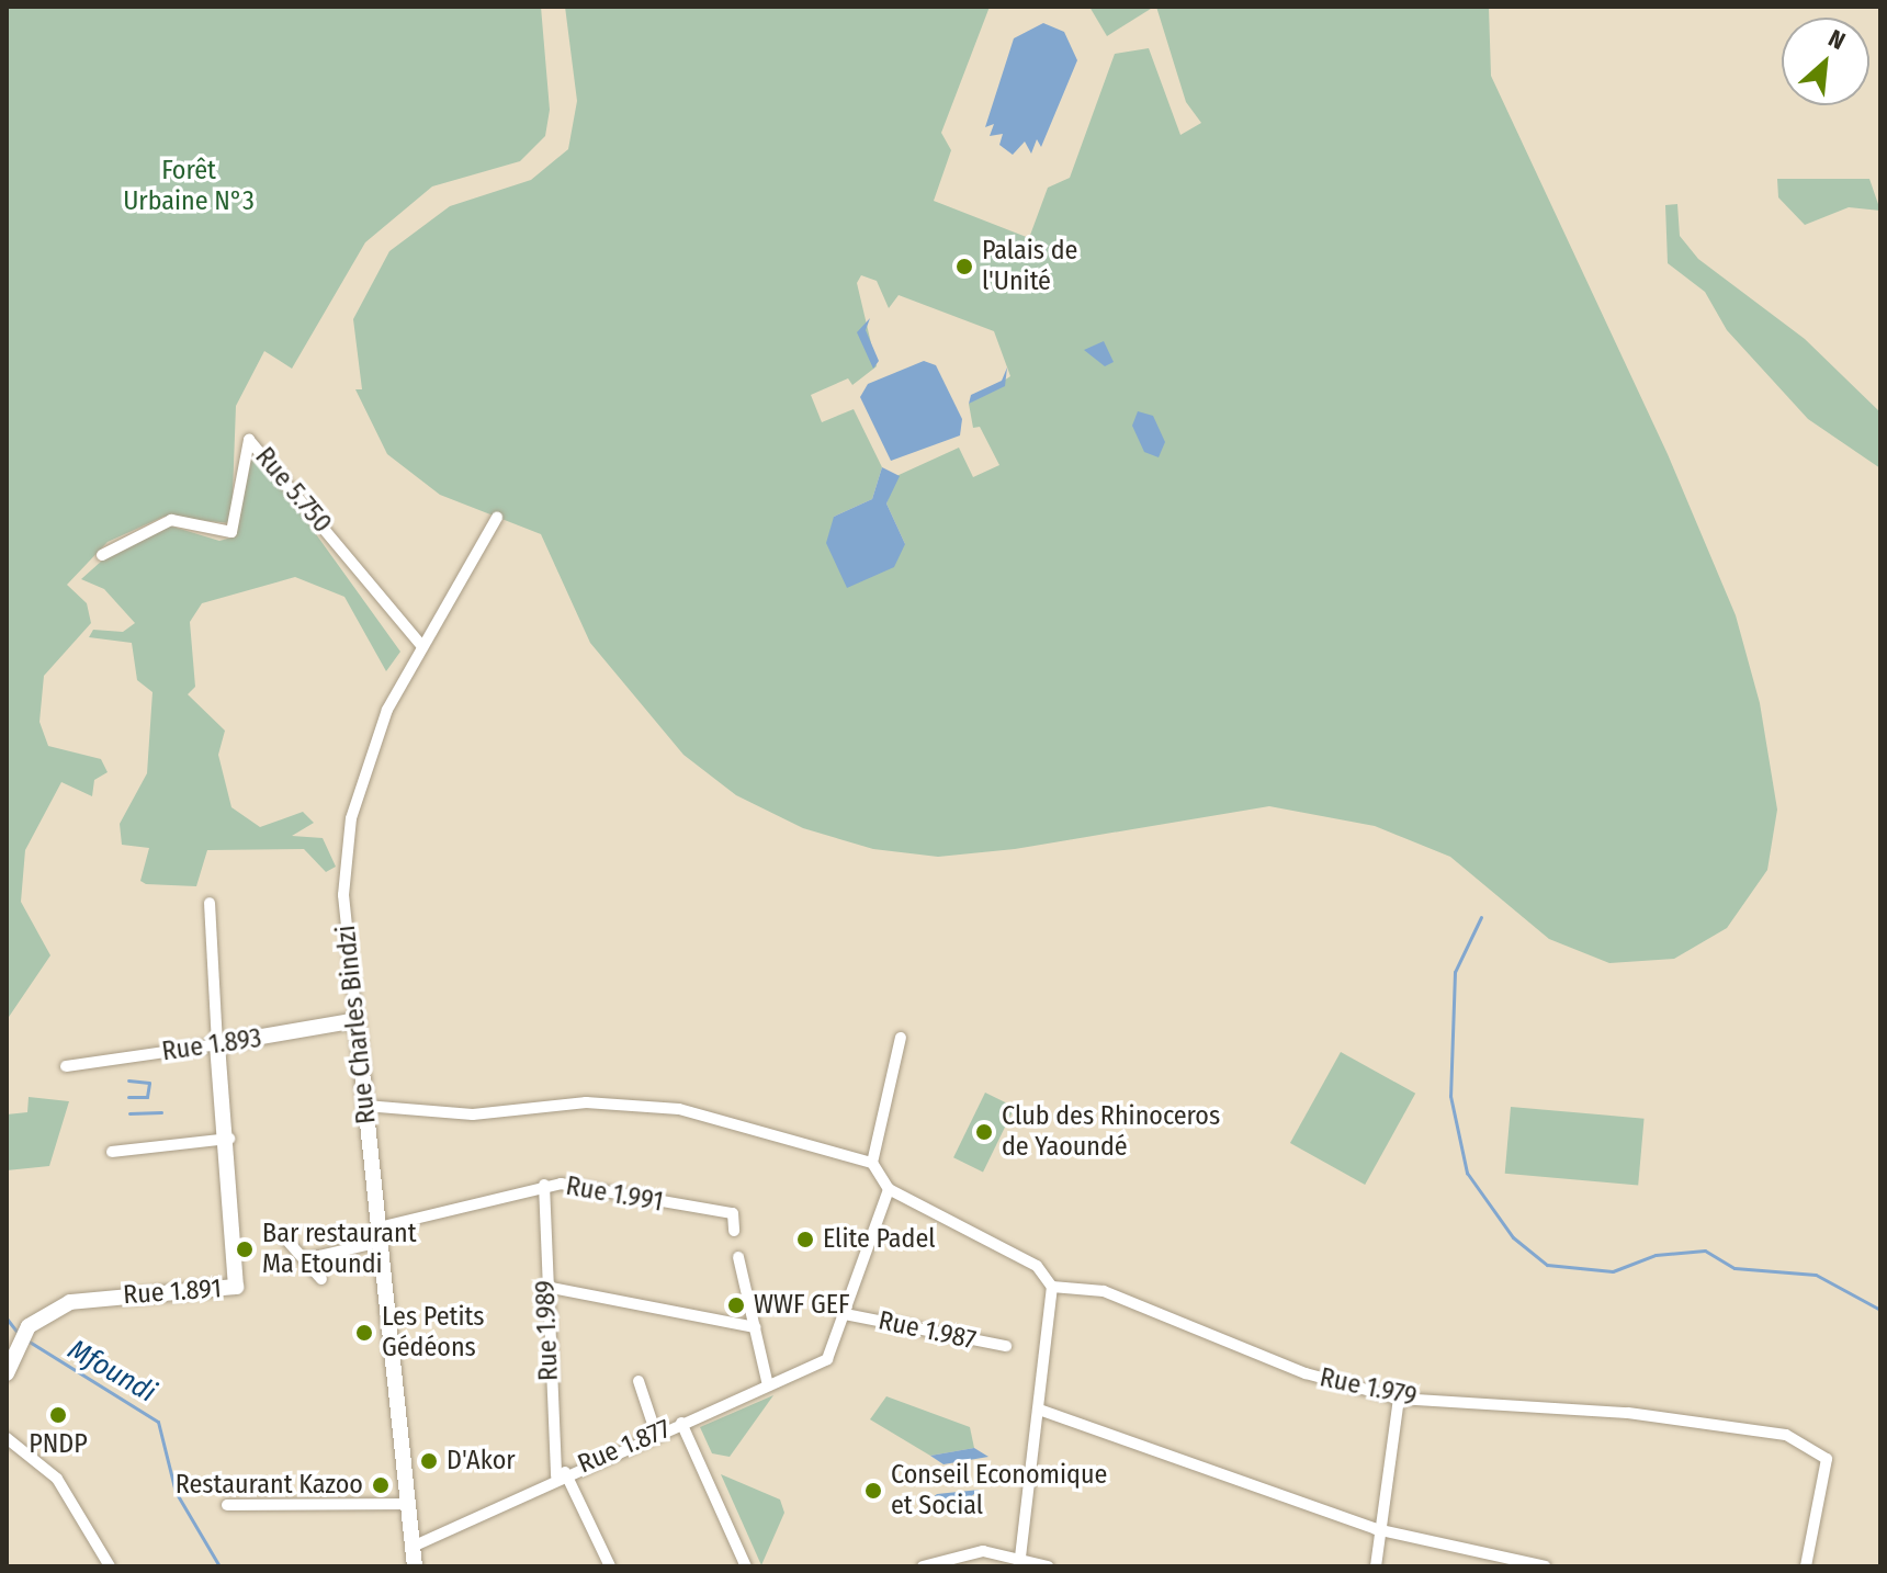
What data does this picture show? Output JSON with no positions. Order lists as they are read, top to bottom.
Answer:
{
  "streets": {
    "street": [
      "Rue 5.750",
      "Rue Charles Bindzi",
      "Rue 1.893",
      "Rue 1.991",
      "Rue 1.891",
      "Rue 1.989",
      "Rue 1.987",
      "Rue 1.979",
      "Rue 1.877"
    ]
  },
  "crossings": [
    ["Rue 5.750", "Rue Charles Bindzi"],
    ["Rue Charles Bindzi", "Rue 1.893"],
    ["Rue Charles Bindzi", "Rue 1.991"],
    ["Rue 1.893", "Rue 1.891"],
    ["Rue 1.991", "Rue 1.989"],
    ["Rue 1.989", "Rue 1.877"],
    ["Rue 1.987", "Rue 1.877"]
  ],
  "water": ["Mfoundi"],
  "parks": ["Forêt Urbaine N°3"],
  "places": [
    "Palais de l'Unité",
    "Club des Rhinoceros de Yaoundé",
    "Elite Padel",
    "Bar restaurant Ma Etoundi",
    "WWF GEF",
    "Les Petits Gédéons",
    "PNDP",
    "D'Akor",
    "Restaurant Kazoo",
    "Conseil Economique et Social"
  ],
  "north": "top right"
}
